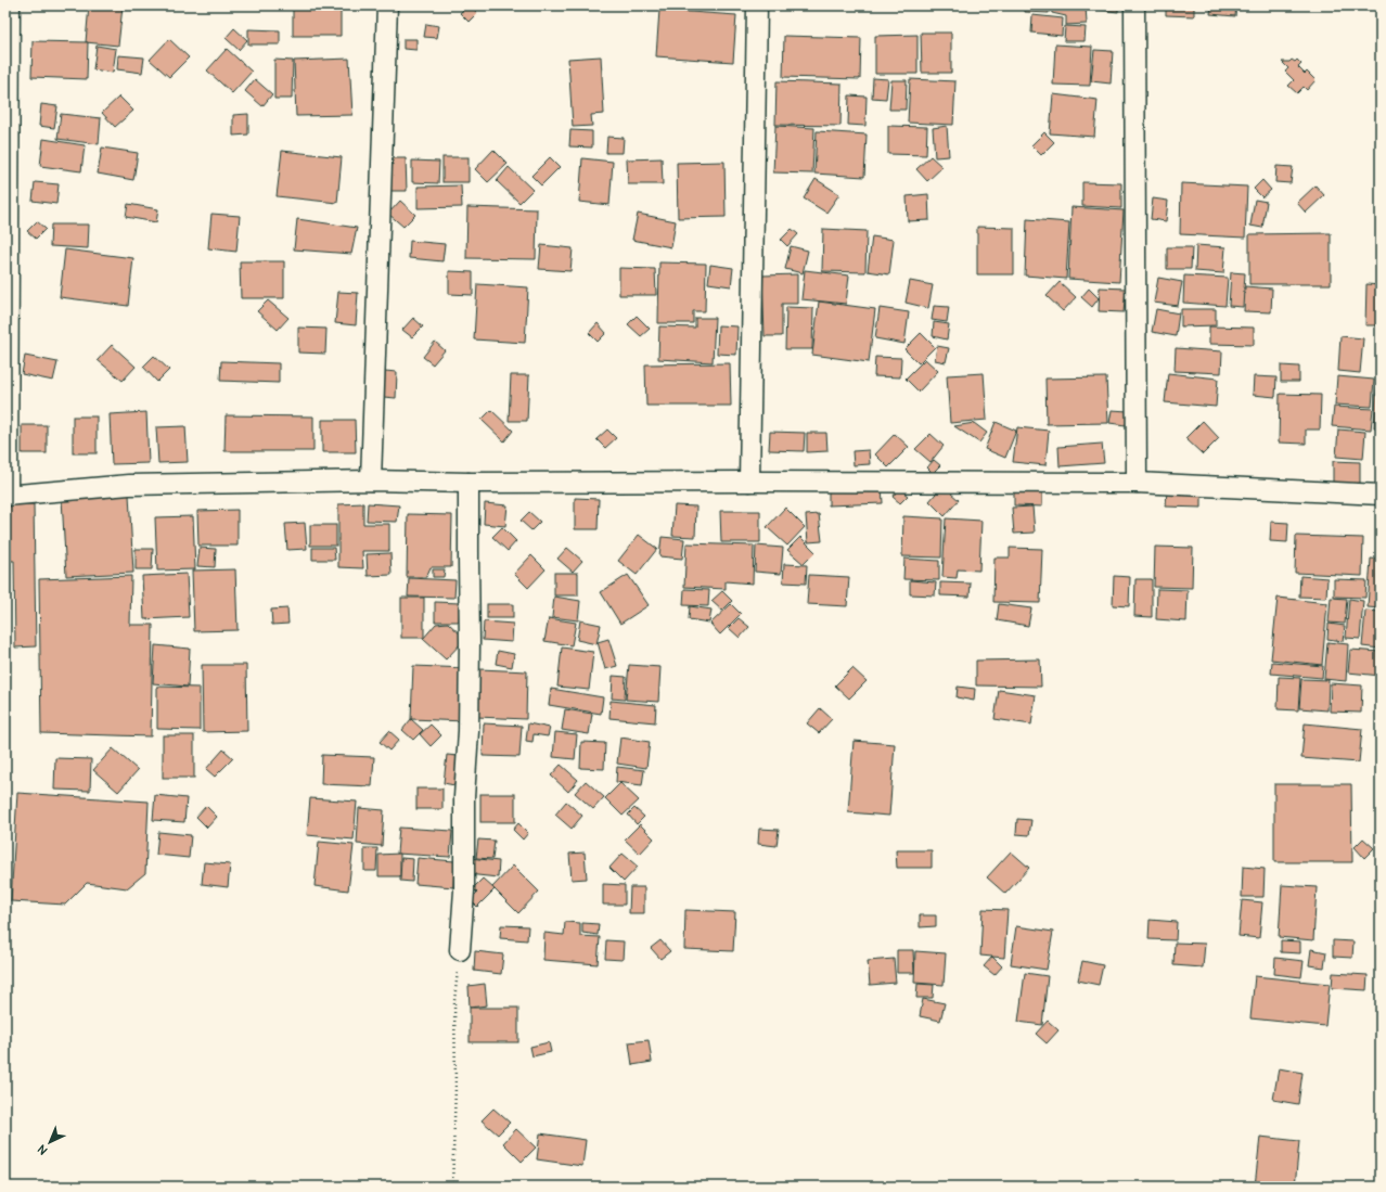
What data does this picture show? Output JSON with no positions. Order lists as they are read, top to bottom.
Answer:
{
  "north": "bottom left"
}
